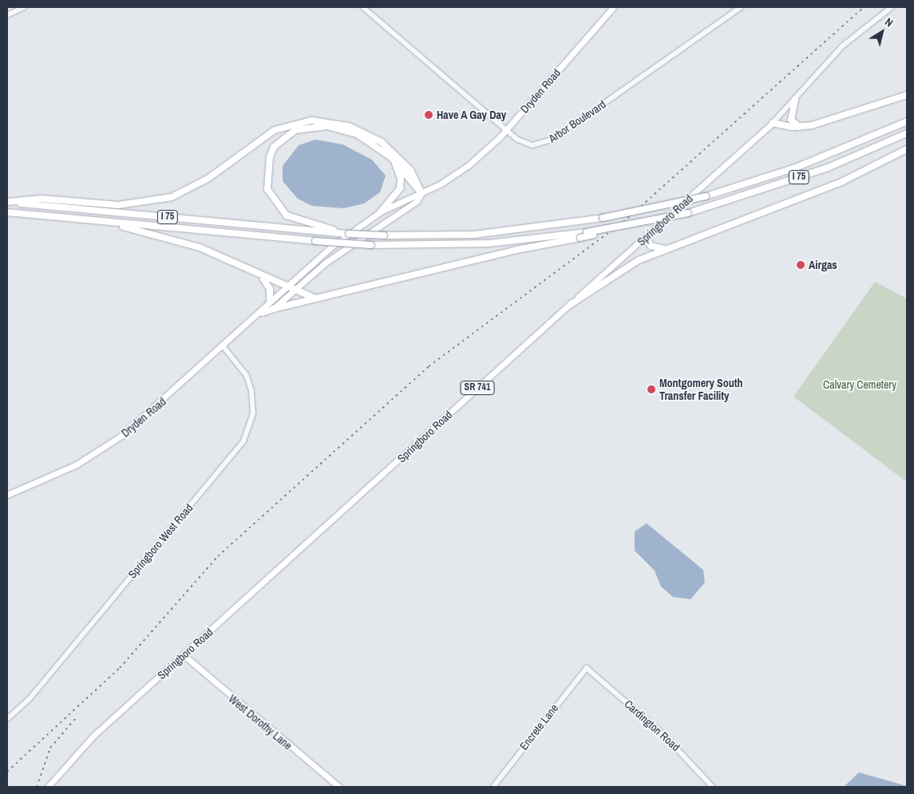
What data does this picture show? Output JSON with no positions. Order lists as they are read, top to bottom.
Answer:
{
  "streets": {
    "highway": ["I 75"],
    "main road": [
      "Dryden Road",
      "Springboro Road",
      "SR 741",
      "West Dorothy Lane"
    ],
    "street": [
      "Arbor Boulevard",
      "Springboro West Road",
      "Cardington Road",
      "Encrete Lane"
    ]
  },
  "crossings": [
    ["Dryden Road", "Arbor Boulevard"],
    ["Dryden Road", "Springboro West Road"],
    ["Springboro Road", "West Dorothy Lane"],
    ["Cardington Road", "Encrete Lane"]
  ],
  "parks": ["Calvary Cemetery"],
  "places": ["Have A Gay Day", "Airgas", "Montgomery South Transfer Facility"],
  "north": "top right"
}
